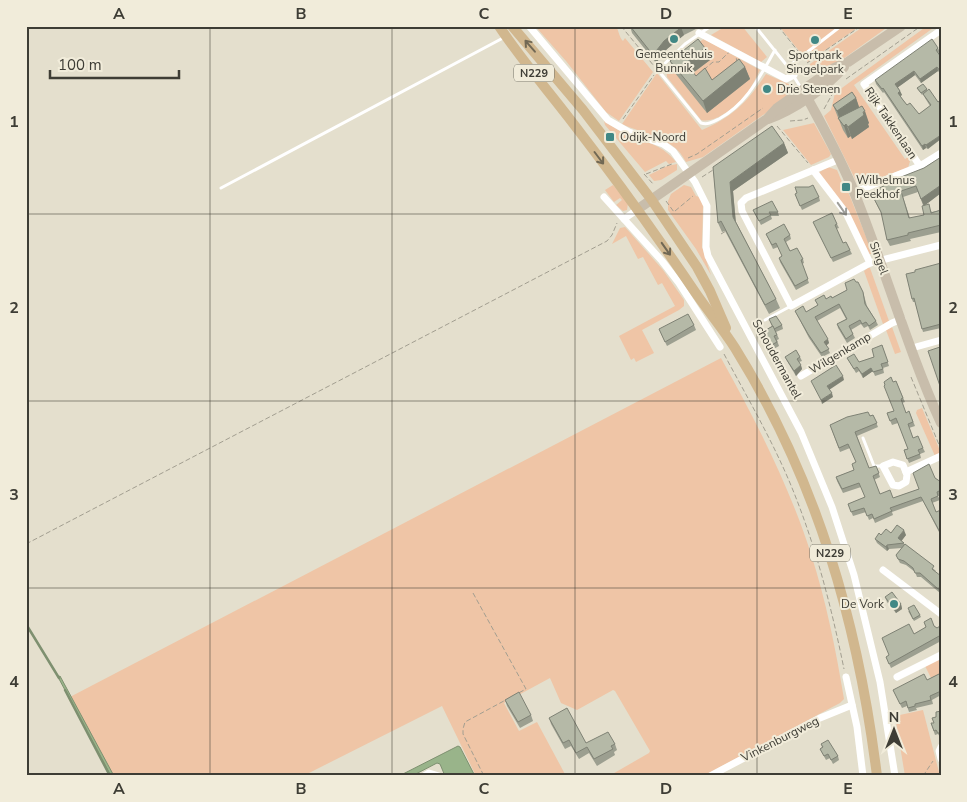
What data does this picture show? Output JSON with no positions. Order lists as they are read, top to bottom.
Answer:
{
  "streets": {
    "main road": ["N229"],
    "street": [
      "Rijk Takkenlaan",
      "Singel",
      "Wilgenkamp",
      "Schoudermantel",
      "Vinkenburgweg"
    ]
  },
  "crossings": [
    ["Singel", "Wilgenkamp"],
    ["Wilgenkamp", "Schoudermantel"]
  ],
  "places": {
    "other": [
      "Gemeentehuis Bunnik",
      "Sportpark Singelpark",
      "Drie Stenen",
      "De Vork"
    ],
    "transit": ["Odijk-Noord", "Wilhelmus Peekhof"]
  },
  "scale_bar": "100 m",
  "north": "top",
  "grid": {
    "columns": [
      "A",
      "B",
      "C",
      "D",
      "E"
    ],
    "rows": [
      "1",
      "2",
      "3",
      "4"
    ]
  }
}
